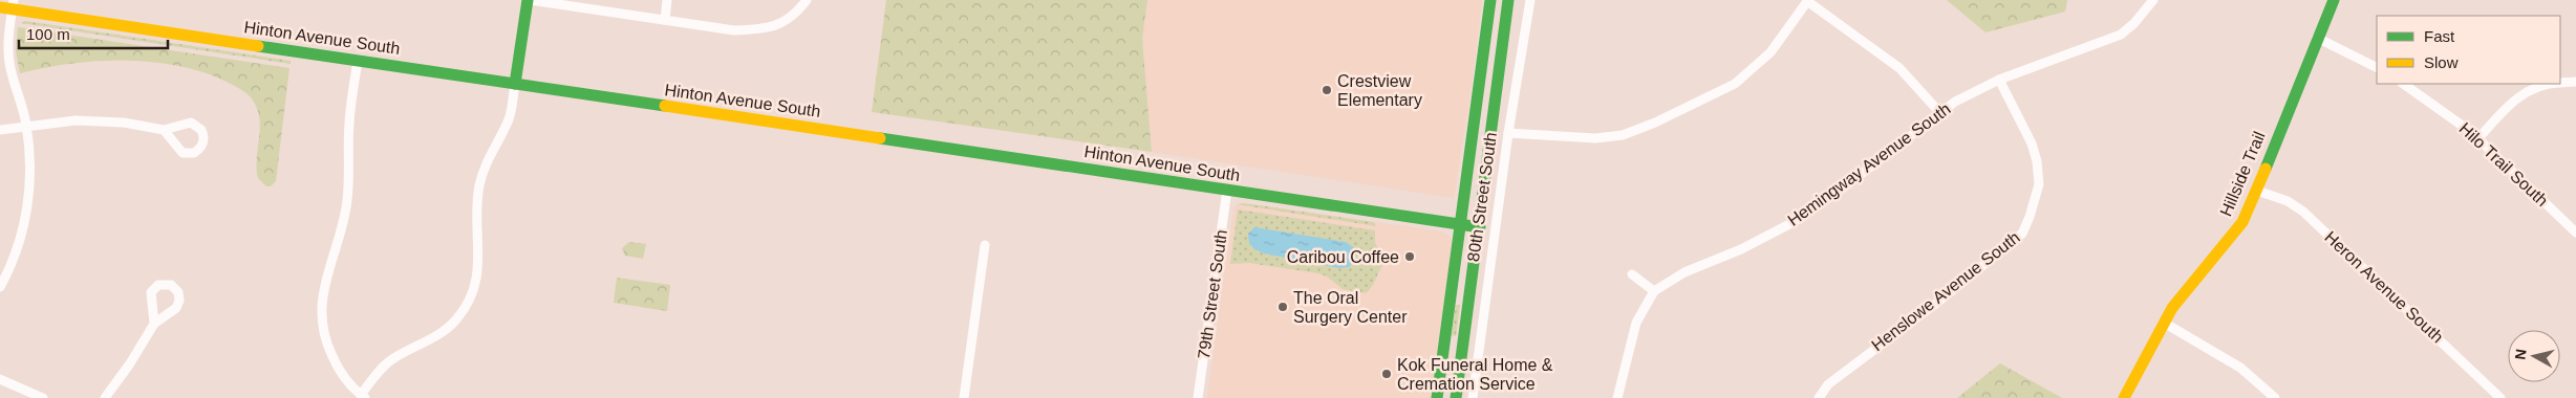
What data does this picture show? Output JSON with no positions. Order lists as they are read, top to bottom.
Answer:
{
  "streets": {
    "main road": ["Hinton Avenue South", "Hillside Trail", "80th Street South"],
    "street": [
      "Hemingway Avenue South",
      "Hilo Trail South",
      "Heron Avenue South",
      "Henslowe Avenue South",
      "79th Street South"
    ]
  },
  "crossings": [
    ["Hinton Avenue South", "80th Street South"],
    ["Hinton Avenue South", "79th Street South"],
    ["Hemingway Avenue South", "Henslowe Avenue South"],
    ["Hillside Trail", "Heron Avenue South"]
  ],
  "places": [
    "Crestview Elementary",
    "Caribou Coffee",
    "The Oral Surgery Center",
    "Kok Funeral Home & Cremation Service"
  ],
  "legend": ["Fast", "Slow"],
  "scale_bar": "100 m",
  "north": "left"
}
